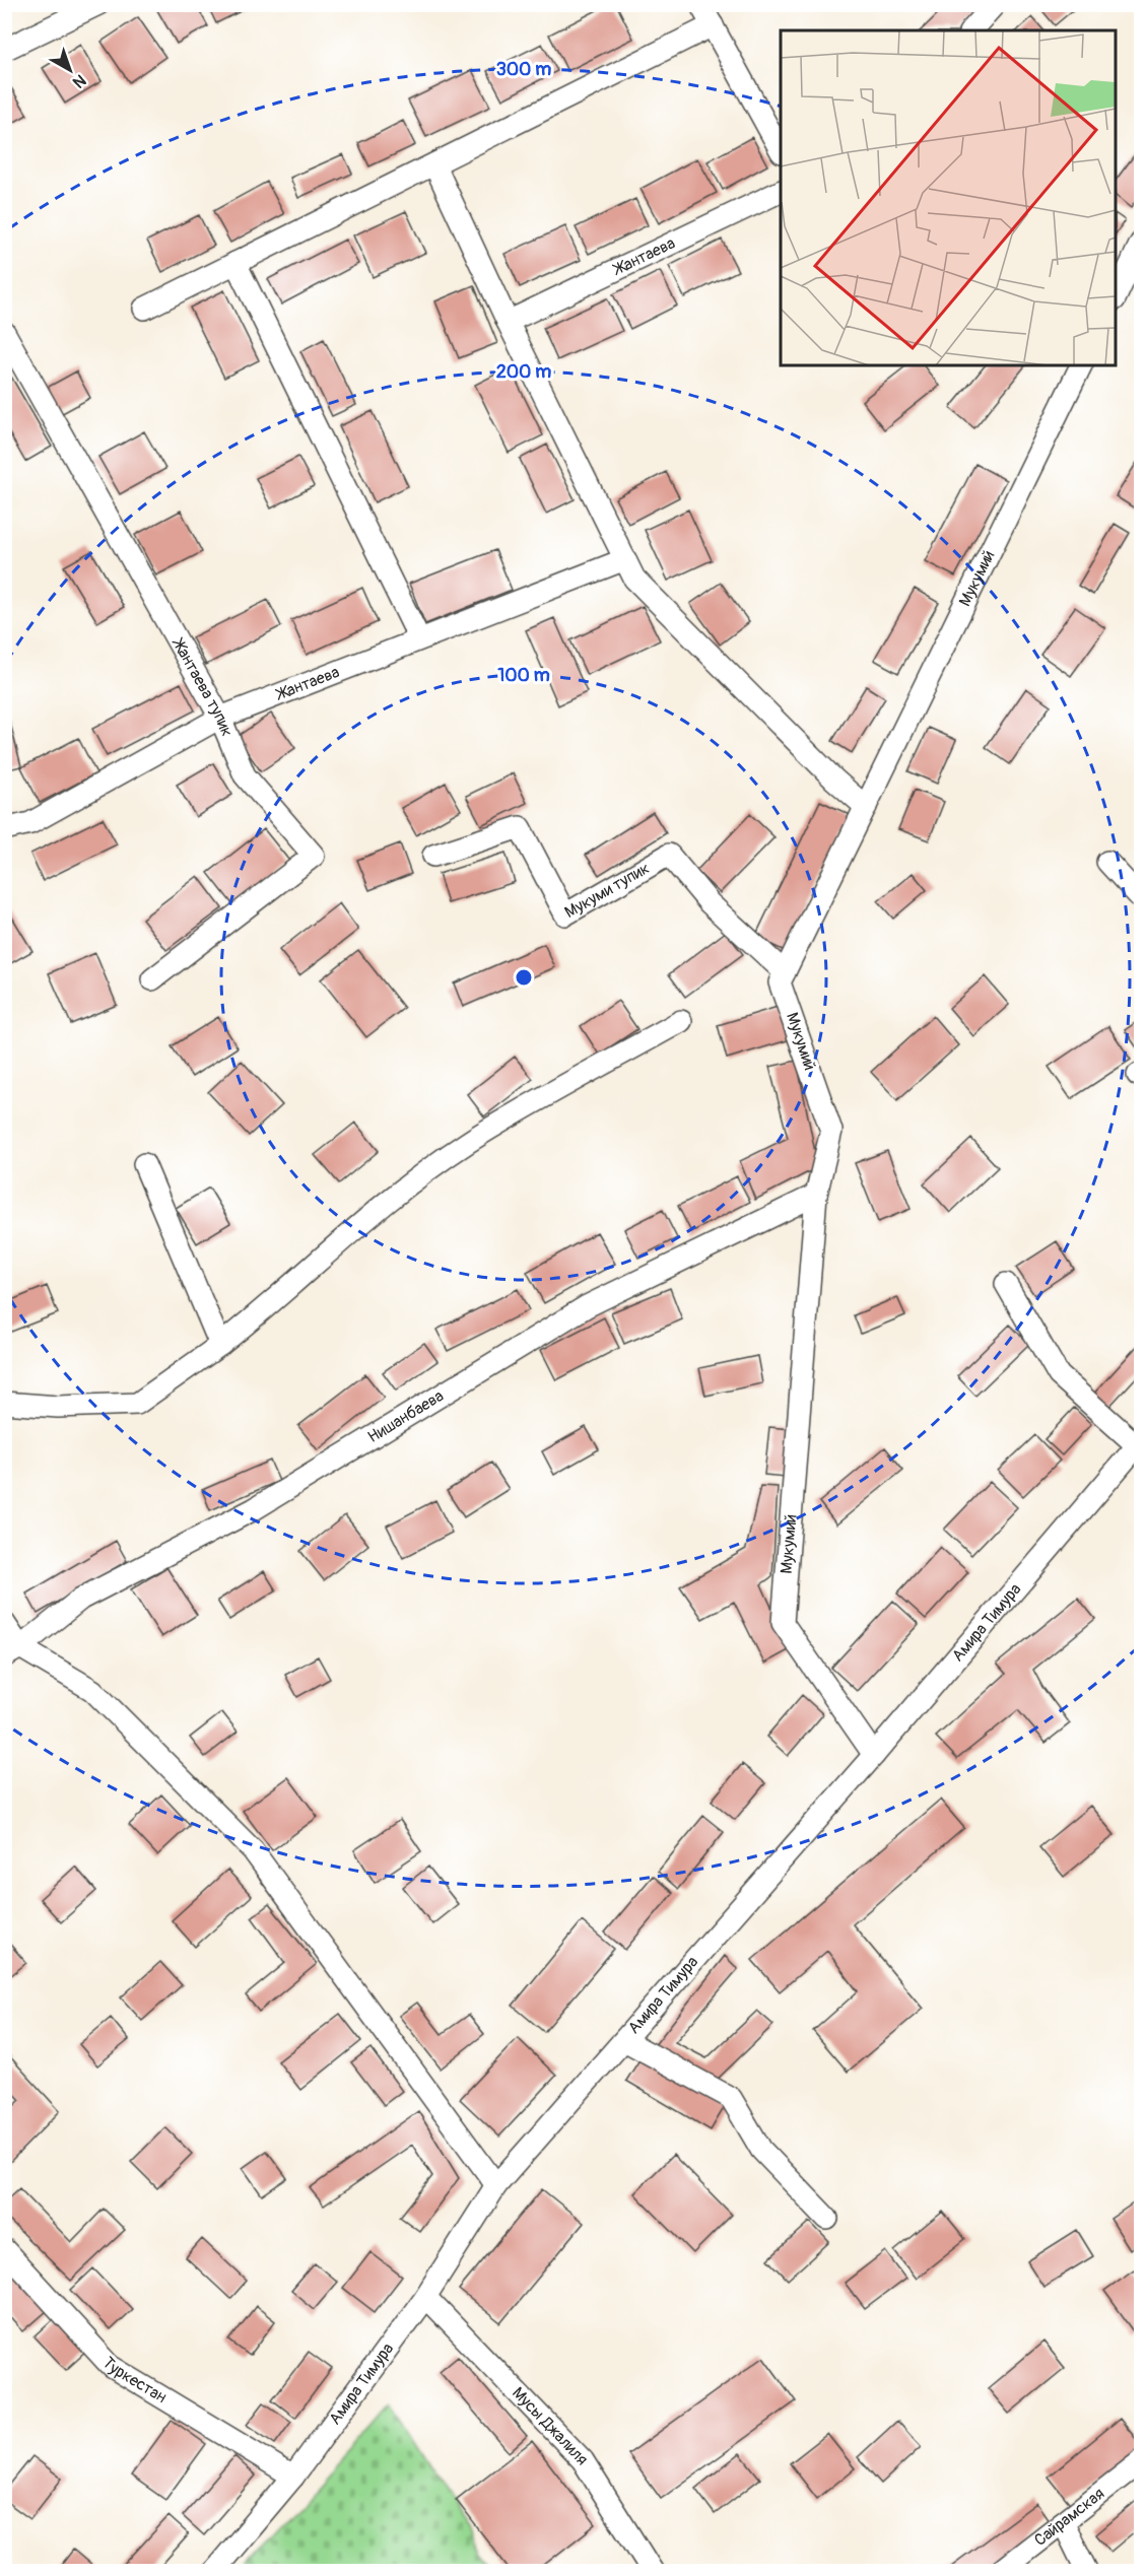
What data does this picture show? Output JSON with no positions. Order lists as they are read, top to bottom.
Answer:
{
  "streets": {
    "street": [
      "Жантаева",
      "Мукумий",
      "Жантаева тупик",
      "Мукуми тупик",
      "Нишанбаева",
      "Амира Тимура",
      "Туркестан",
      "Мусы Джалиля",
      "Сайрамская"
    ]
  },
  "crossings": [
    ["Жантаева", "Жантаева тупик"],
    ["Мукумий", "Мукуми тупик"],
    ["Мукумий", "Нишанбаева"],
    ["Мукумий", "Амира Тимура"],
    ["Амира Тимура", "Туркестан"],
    ["Амира Тимура", "Мусы Джалиля"]
  ],
  "north": "bottom right",
  "rings": ["300 m", "200 m", "100 m"]
}
